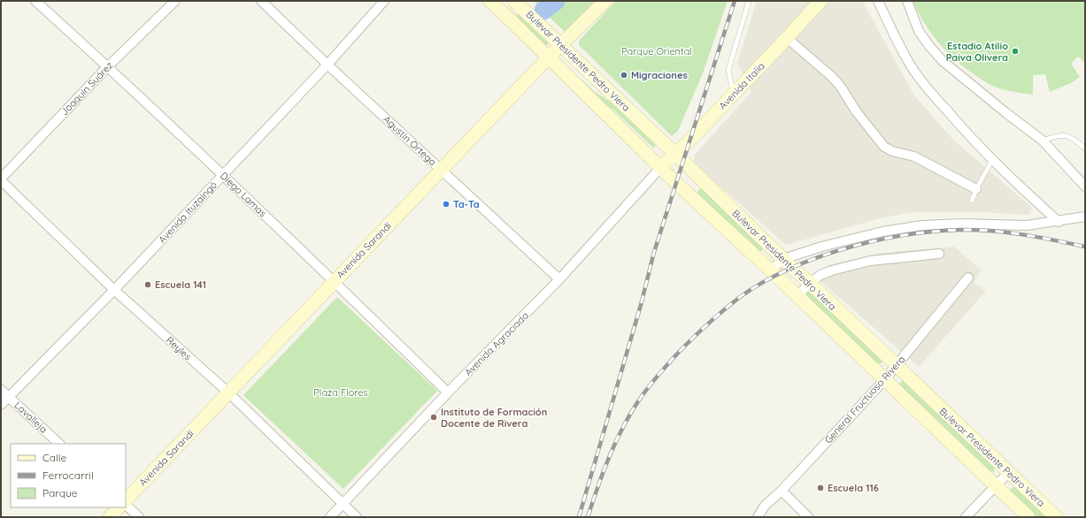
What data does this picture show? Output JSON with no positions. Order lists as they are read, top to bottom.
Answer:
{
  "streets": {
    "street": [
      "Bulevar Presidente Pedro Viera",
      "Avenida Italia",
      "Joaquín Suárez",
      "Agustín Ortega",
      "Diego Lamas",
      "Avenida Ituzaingó",
      "Avenida Sarandí",
      "Avenida Agraciada",
      "Reyles",
      "General Fructuoso Rivera",
      "Lavalleja"
    ]
  },
  "crossings": [
    ["Bulevar Presidente Pedro Viera", "Avenida Italia"],
    ["Bulevar Presidente Pedro Viera", "Avenida Sarandí"],
    ["Bulevar Presidente Pedro Viera", "Avenida Agraciada"],
    ["Bulevar Presidente Pedro Viera", "General Fructuoso Rivera"],
    ["Avenida Italia", "Avenida Agraciada"],
    ["Joaquín Suárez", "Diego Lamas"],
    ["Joaquín Suárez", "Reyles"],
    ["Agustín Ortega", "Avenida Ituzaingó"],
    ["Agustín Ortega", "Avenida Sarandí"],
    ["Agustín Ortega", "Avenida Agraciada"],
    ["Diego Lamas", "Avenida Ituzaingó"],
    ["Diego Lamas", "Avenida Sarandí"],
    ["Diego Lamas", "Avenida Agraciada"],
    ["Avenida Ituzaingó", "Reyles"],
    ["Avenida Ituzaingó", "Lavalleja"],
    ["Avenida Sarandí", "Reyles"],
    ["Avenida Agraciada", "Reyles"]
  ],
  "parks": ["Parque Oriental", "Plaza Flores"],
  "places": [
    "Estadio Atilio Paiva Olivera",
    "Migraciones",
    "Ta-Ta",
    "Escuela 141",
    "Instituto de Formación Docente de Rivera",
    "Escuela 116"
  ],
  "legend": ["Calle", "Ferrocarril", "Parque"]
}
